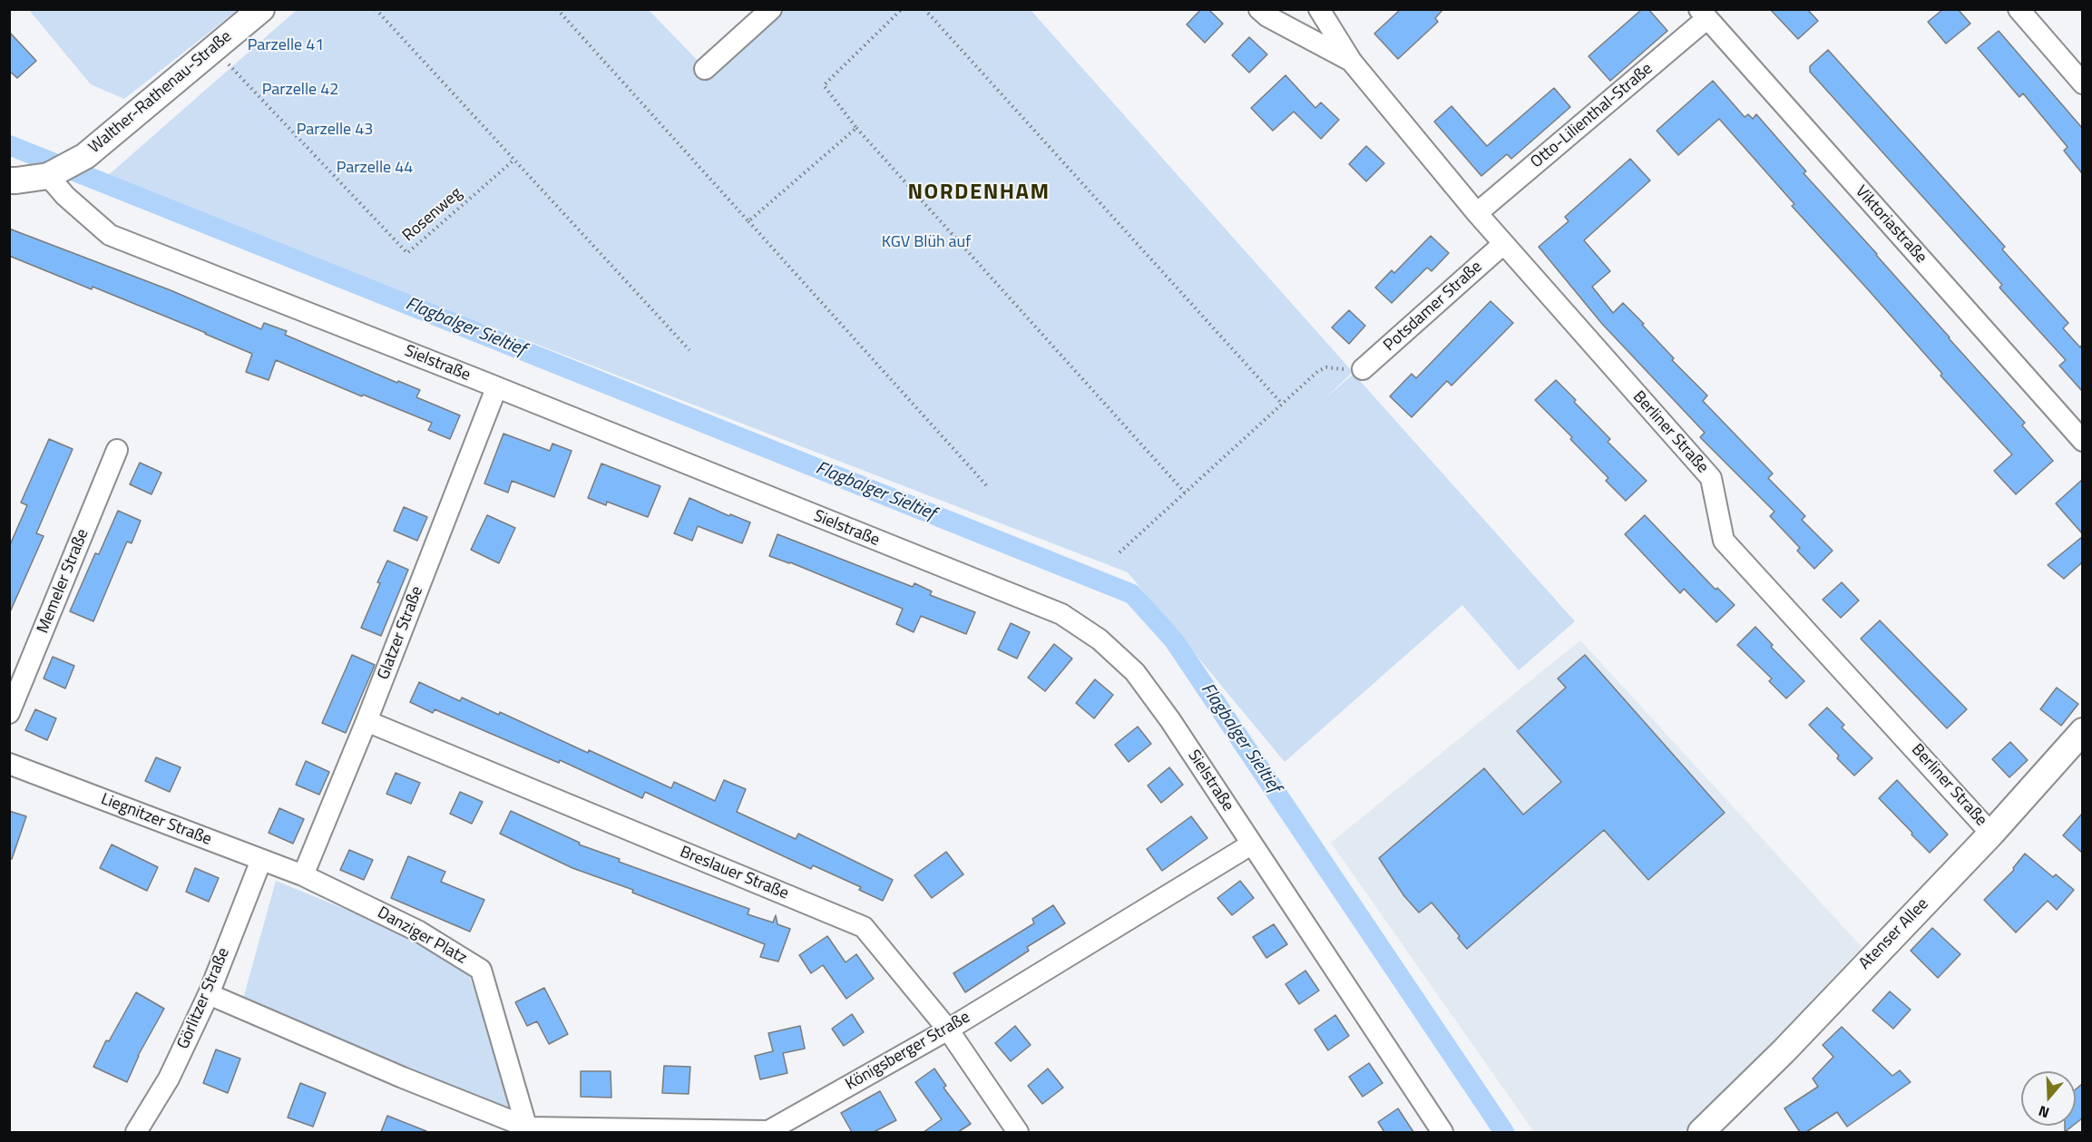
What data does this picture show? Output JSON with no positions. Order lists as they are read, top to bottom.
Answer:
{
  "streets": {
    "street": [
      "Walther-Rathenau-Straße",
      "Otto-Lilienthal-Straße",
      "Viktoriastraße",
      "Potsdamer Straße",
      "Sielstraße",
      "Berliner Straße",
      "Memeler Straße",
      "Glatzer Straße",
      "Liegnitzer Straße",
      "Breslauer Straße",
      "Atenser Allee",
      "Danziger Platz",
      "Görlitzer Straße",
      "Königsberger Straße"
    ],
    "path": ["Rosenweg"]
  },
  "crossings": [
    ["Walther-Rathenau-Straße", "Rosenweg"],
    ["Walther-Rathenau-Straße", "Sielstraße"],
    ["Otto-Lilienthal-Straße", "Viktoriastraße"],
    ["Otto-Lilienthal-Straße", "Berliner Straße"],
    ["Potsdamer Straße", "Berliner Straße"],
    ["Sielstraße", "Glatzer Straße"],
    ["Sielstraße", "Königsberger Straße"],
    ["Berliner Straße", "Atenser Allee"],
    ["Glatzer Straße", "Liegnitzer Straße"],
    ["Glatzer Straße", "Breslauer Straße"],
    ["Glatzer Straße", "Danziger Platz"],
    ["Liegnitzer Straße", "Danziger Platz"],
    ["Liegnitzer Straße", "Görlitzer Straße"],
    ["Breslauer Straße", "Königsberger Straße"],
    ["Danziger Platz", "Königsberger Straße"]
  ],
  "districts": ["NORDENHAM"],
  "water": ["Flagbalger Sieltief"],
  "parks": [
    "Parzelle 41",
    "Parzelle 42",
    "Parzelle 43",
    "Parzelle 44",
    "KGV Blüh auf"
  ],
  "north": "bottom"
}
